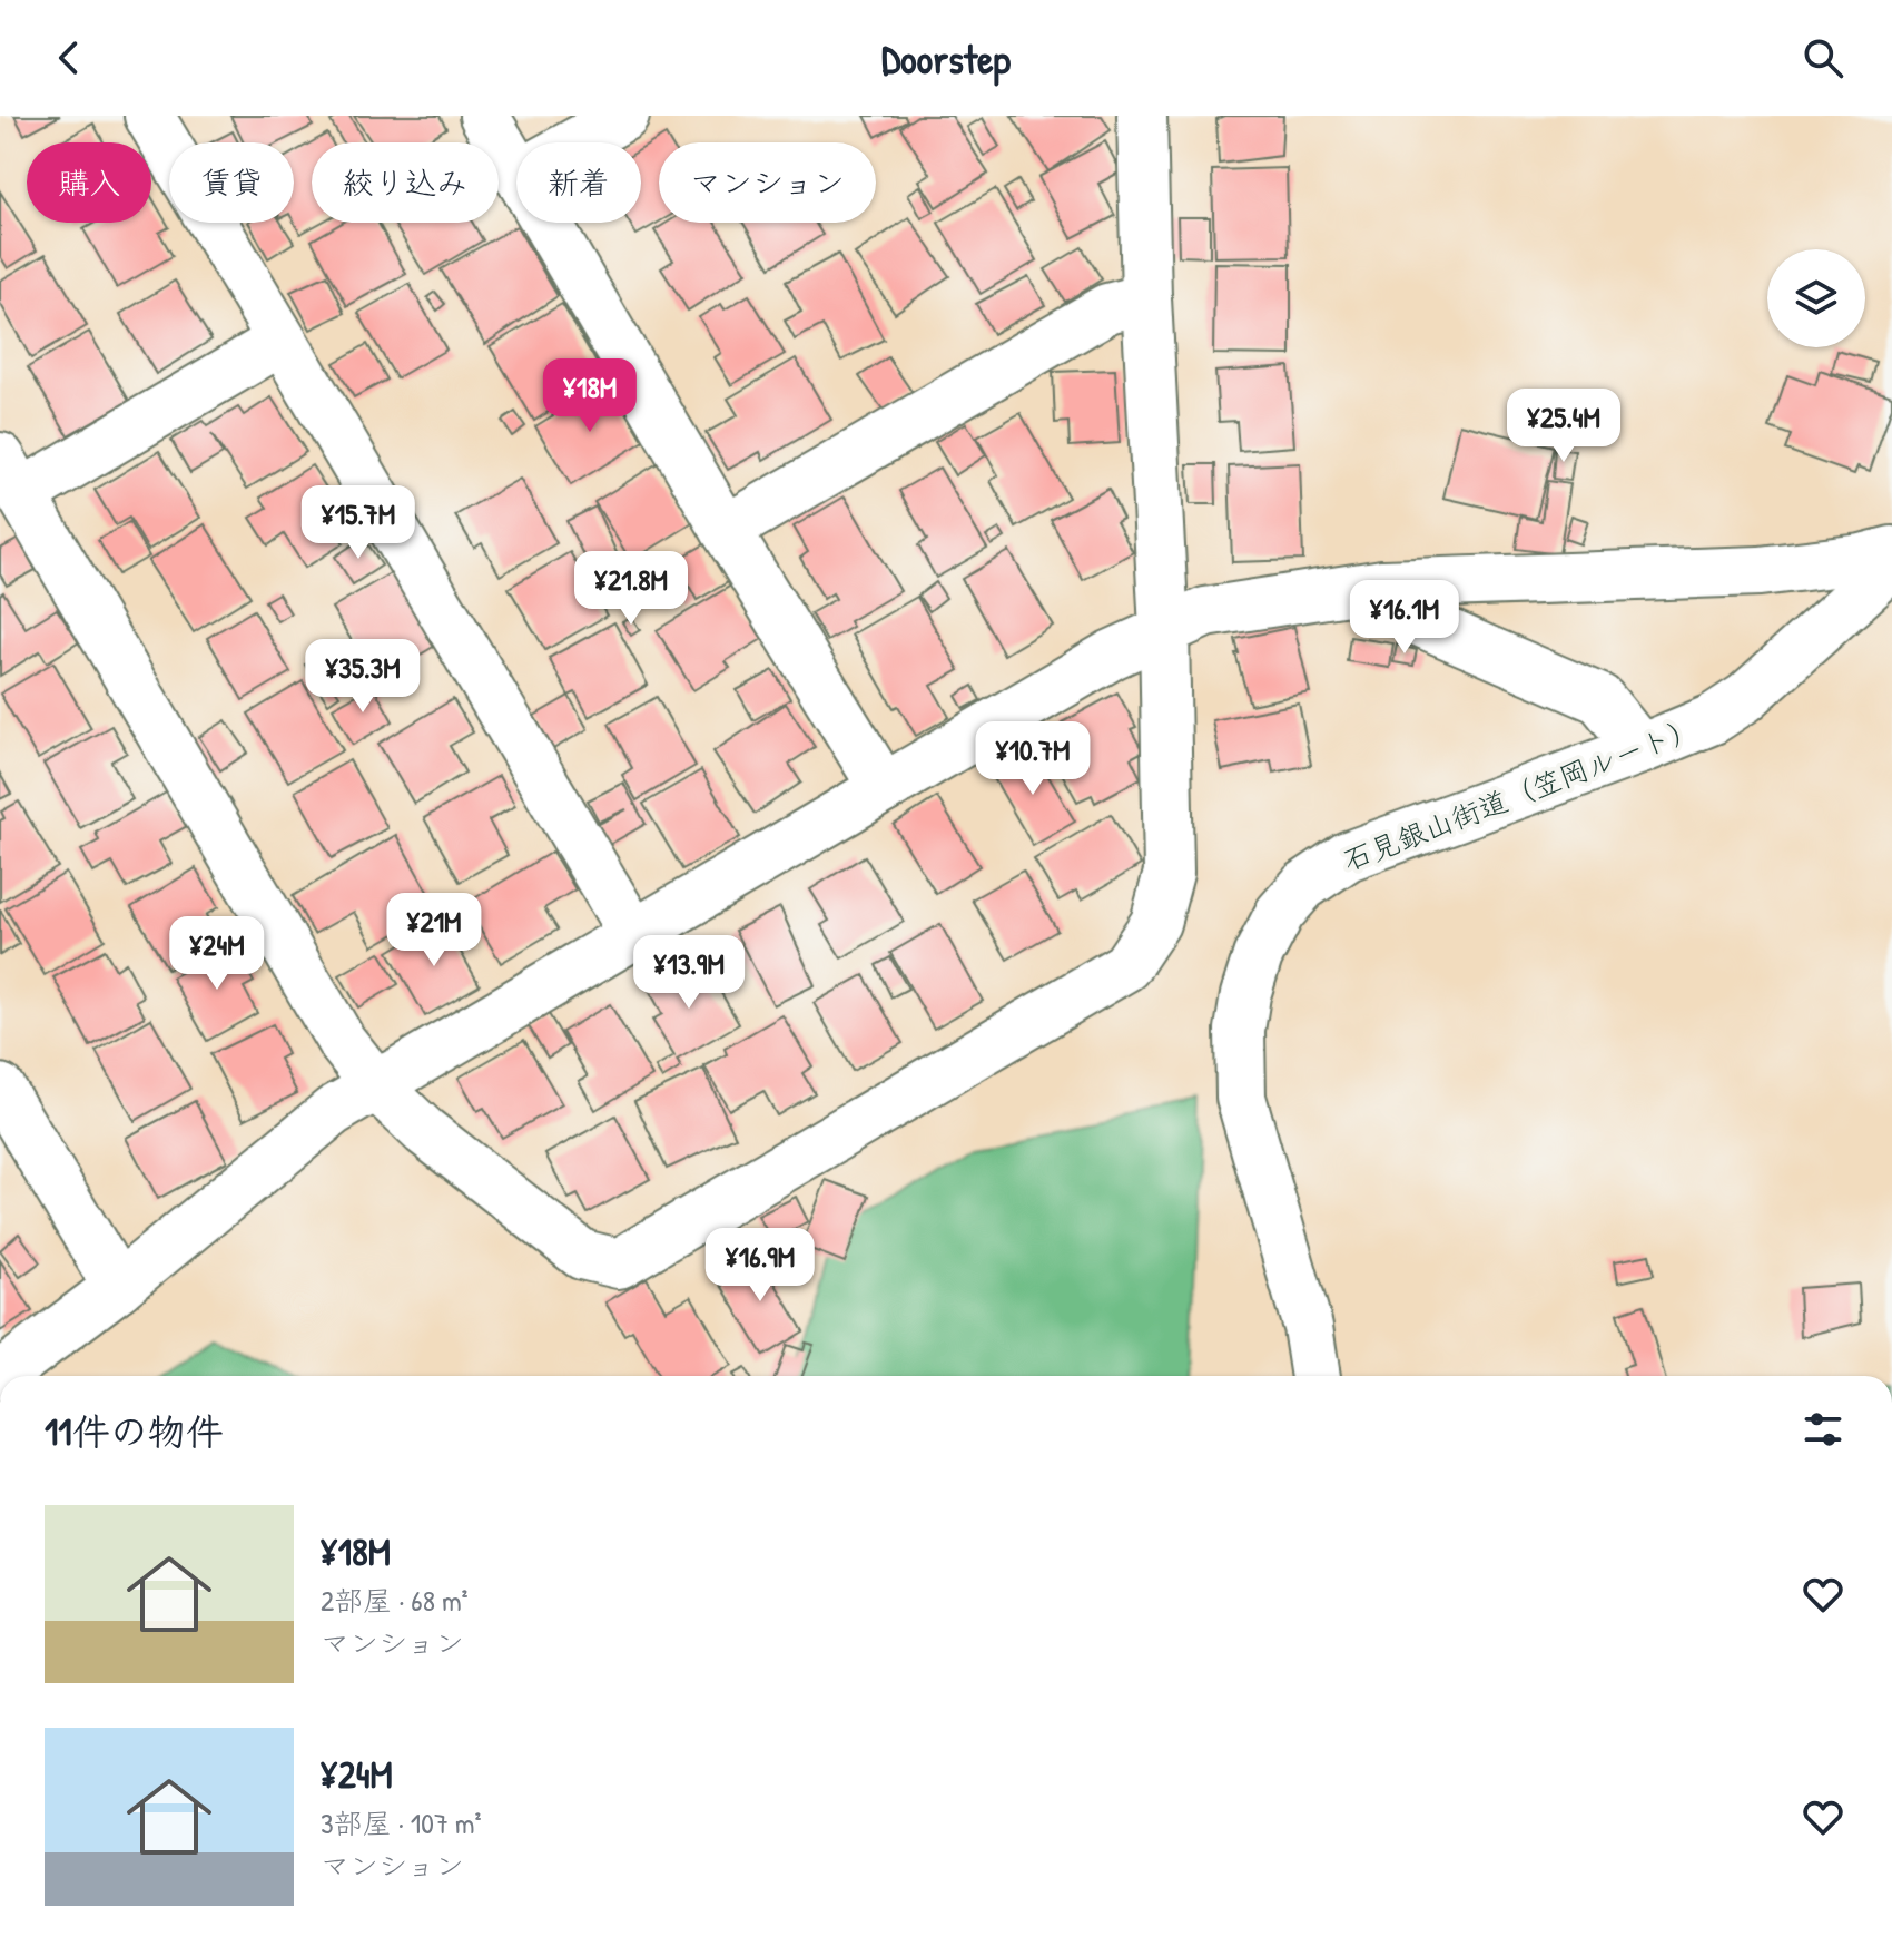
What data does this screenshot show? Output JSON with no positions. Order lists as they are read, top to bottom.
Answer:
{
  "streets": {
    "street": ["石見銀山街道（笠岡ルート）"]
  },
  "page": {
    "header": "Doorstep",
    "chip": [
      "購入",
      "賃貸",
      "絞り込み",
      "新着",
      "マンション"
    ],
    "price": [
      "¥18M",
      "¥25.4M",
      "¥15.7M",
      "¥21.8M",
      "¥16.1M",
      "¥35.3M",
      "¥10.7M",
      "¥21M",
      "¥24M",
      "¥13.9M",
      "¥16.9M"
    ],
    "heading": "11件の物件",
    "list": [
      {
        "name": "¥18M",
        "note": "2部屋 · 68 m² · マンション"
      },
      {
        "name": "¥24M",
        "note": "3部屋 · 107 m² · マンション"
      }
    ]
  }
}
